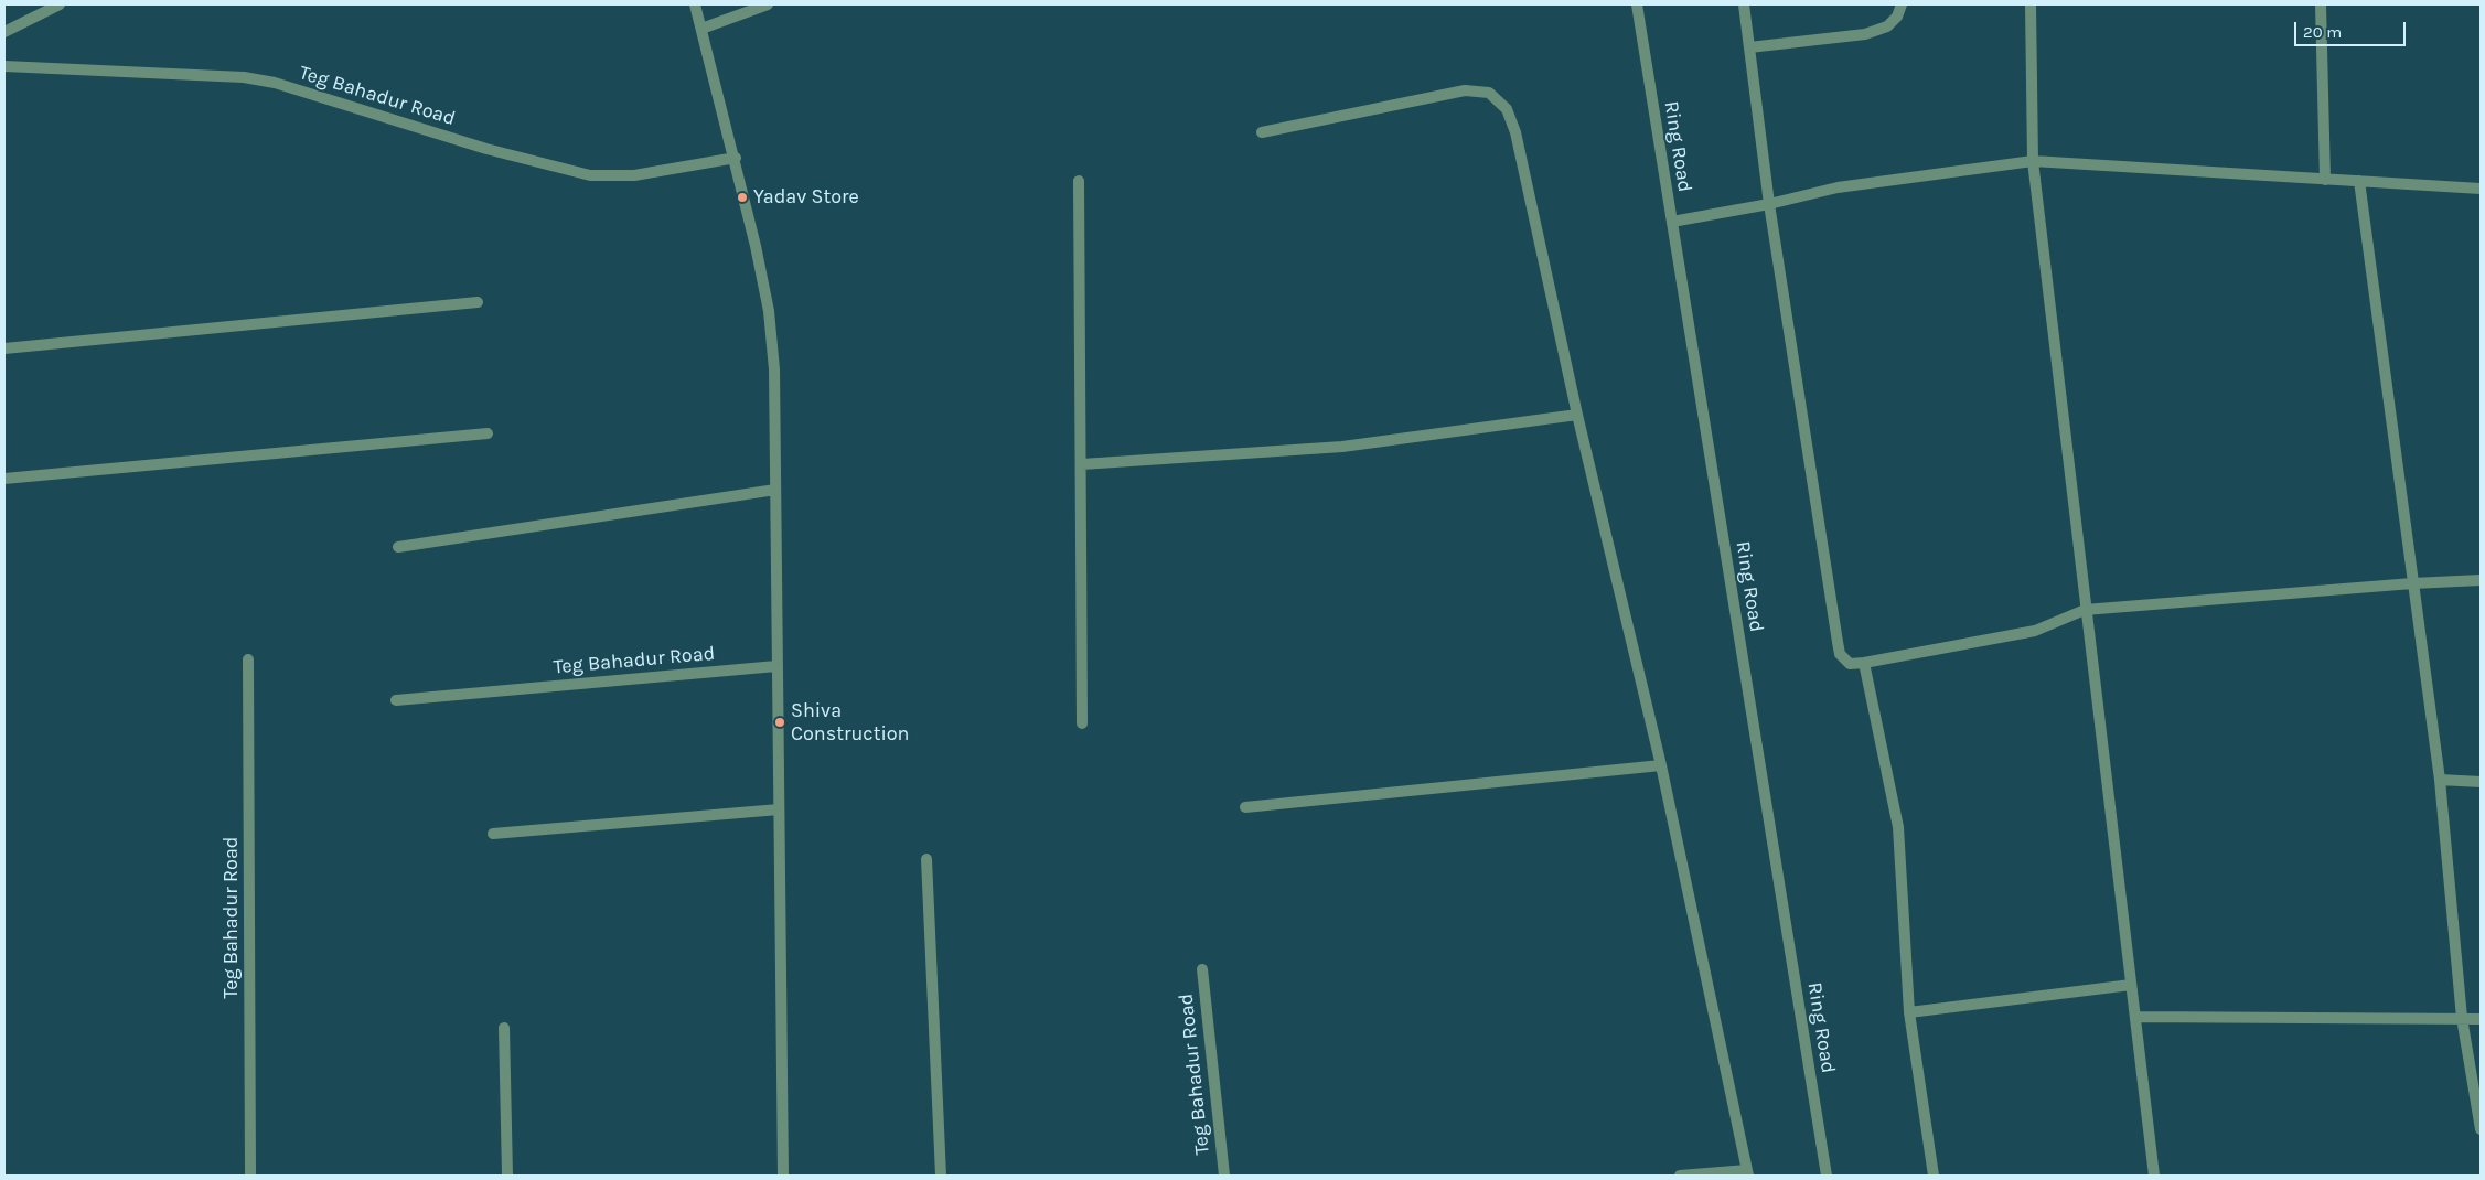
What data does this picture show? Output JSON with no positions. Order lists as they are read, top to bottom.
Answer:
{
  "streets": {
    "street": ["Teg Bahadur Road", "Ring Road"]
  },
  "places": ["Yadav Store", "Shiva Construction"],
  "scale_bar": "20 m"
}
